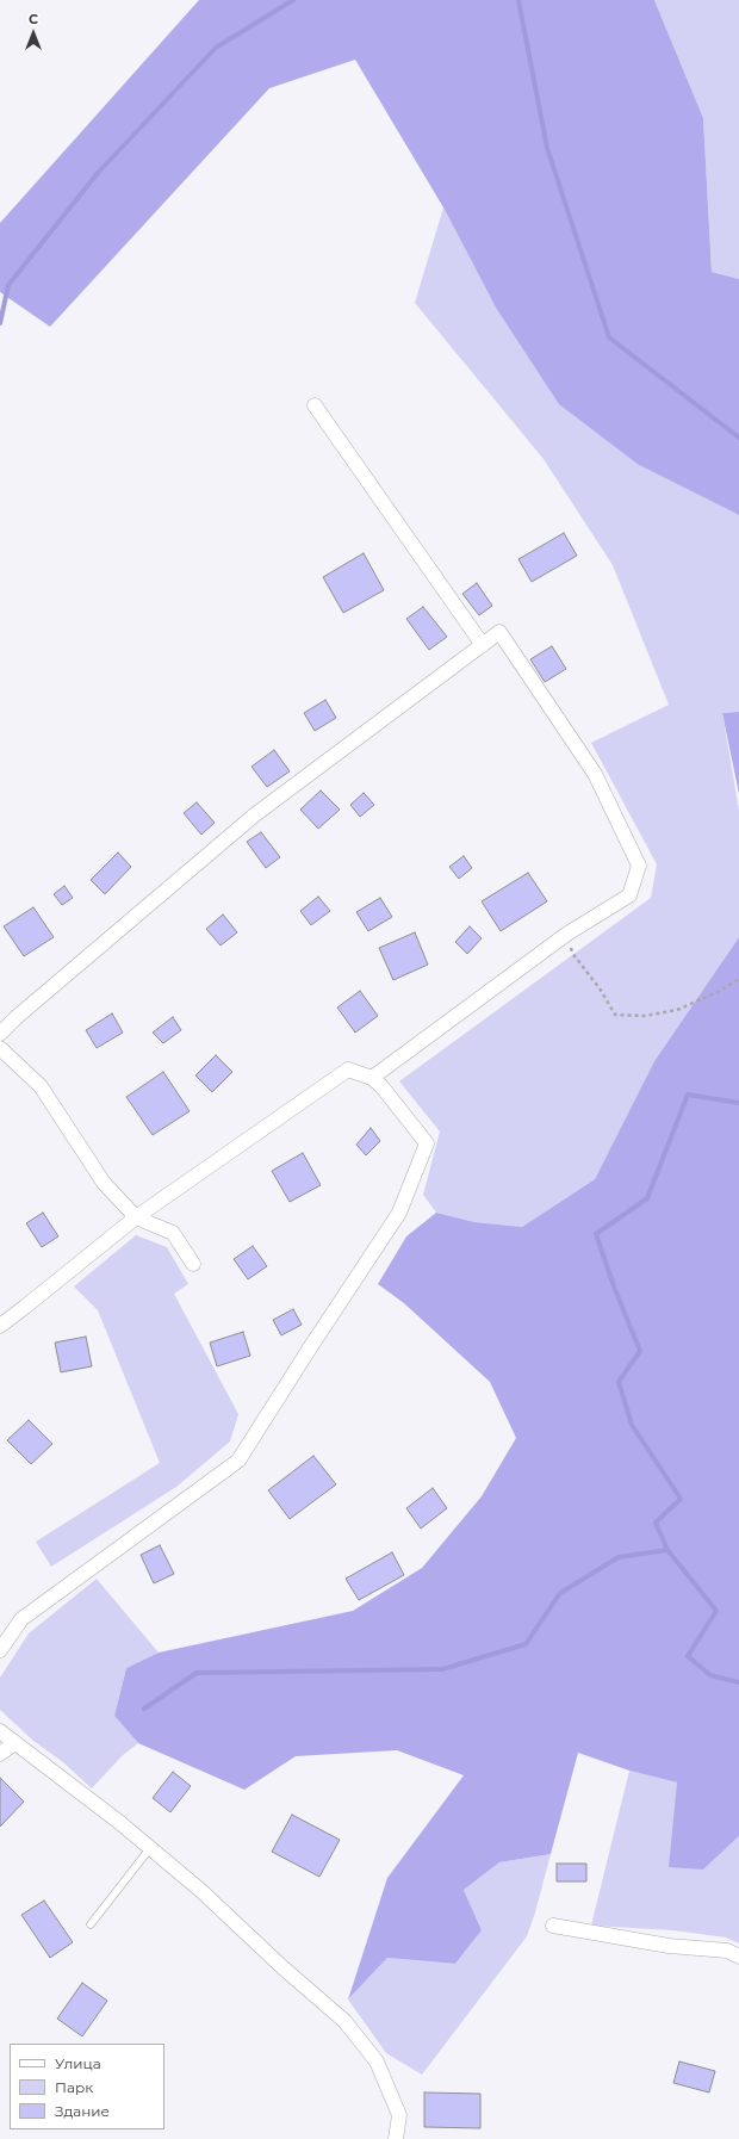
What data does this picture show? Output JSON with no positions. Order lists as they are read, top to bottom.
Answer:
{
  "legend": ["Улица", "Парк", "Здание"],
  "north": "top"
}
